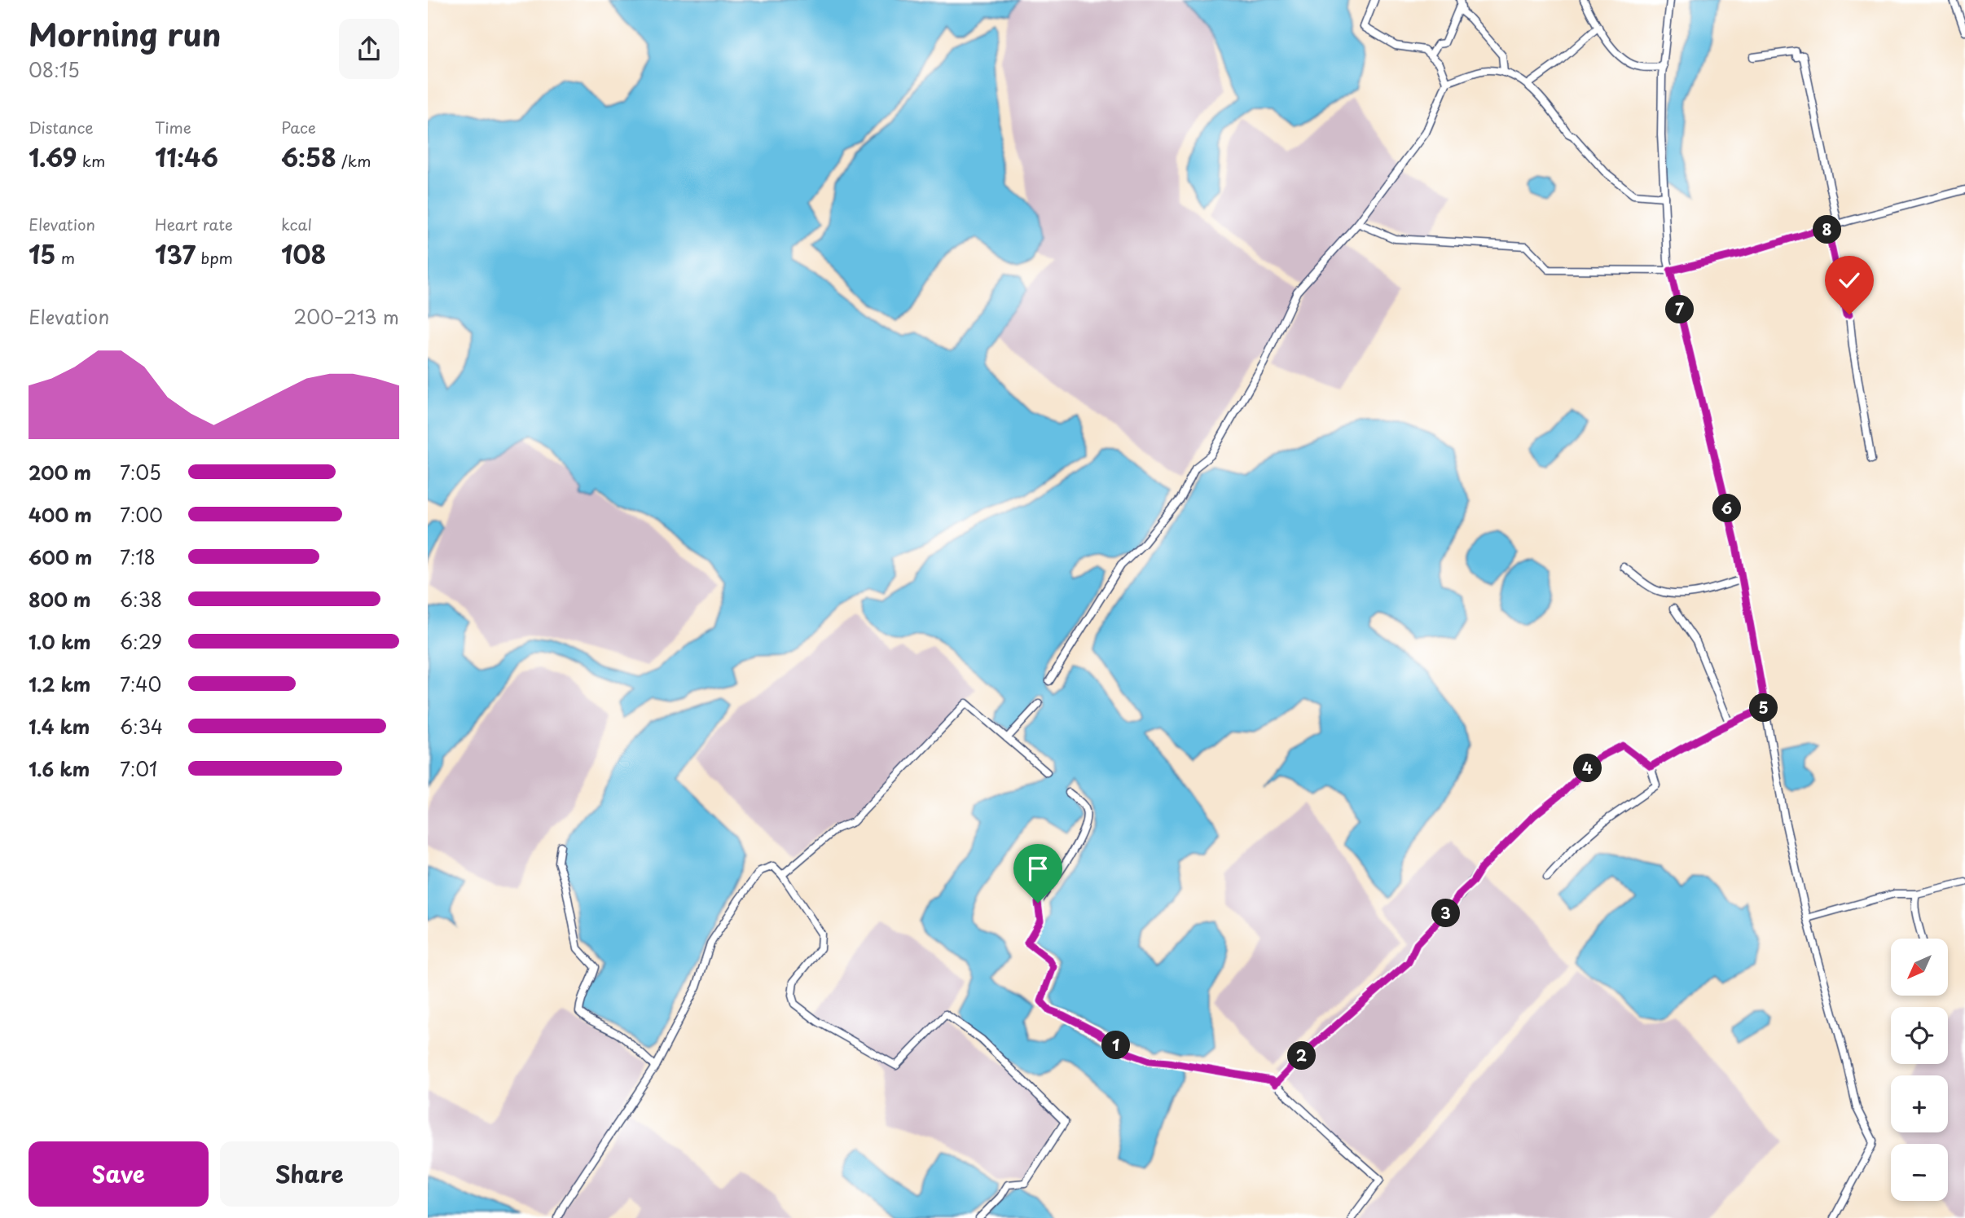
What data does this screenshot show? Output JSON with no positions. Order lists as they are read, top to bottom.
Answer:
{
  "north": "bottom left",
  "page": {
    "heading": ["Morning run", "08:15"],
    "stats": [
      ["Distance", "1.69 km"],
      ["Time", "11:46"],
      ["Pace", "6:58 /km"],
      ["Elevation", "15 m"],
      ["Heart rate", "137 bpm"],
      ["kcal", "108"]
    ],
    "pins": [
      "8",
      "7",
      "6",
      "5",
      "4",
      "3",
      "1",
      "2"
    ],
    "chart": ["Elevation", "200–213 m"],
    "list": [
      {
        "name": "200 m",
        "note": "7:05"
      },
      {
        "name": "400 m",
        "note": "7:00"
      },
      {
        "name": "600 m",
        "note": "7:18"
      },
      {
        "name": "800 m",
        "note": "6:38"
      },
      {
        "name": "1.0 km",
        "note": "6:29"
      },
      {
        "name": "1.2 km",
        "note": "7:40"
      },
      {
        "name": "1.4 km",
        "note": "6:34"
      },
      {
        "name": "1.6 km",
        "note": "7:01"
      }
    ],
    "map_buttons": ["+", "−"],
    "buttons": ["Save", "Share"]
  }
}
